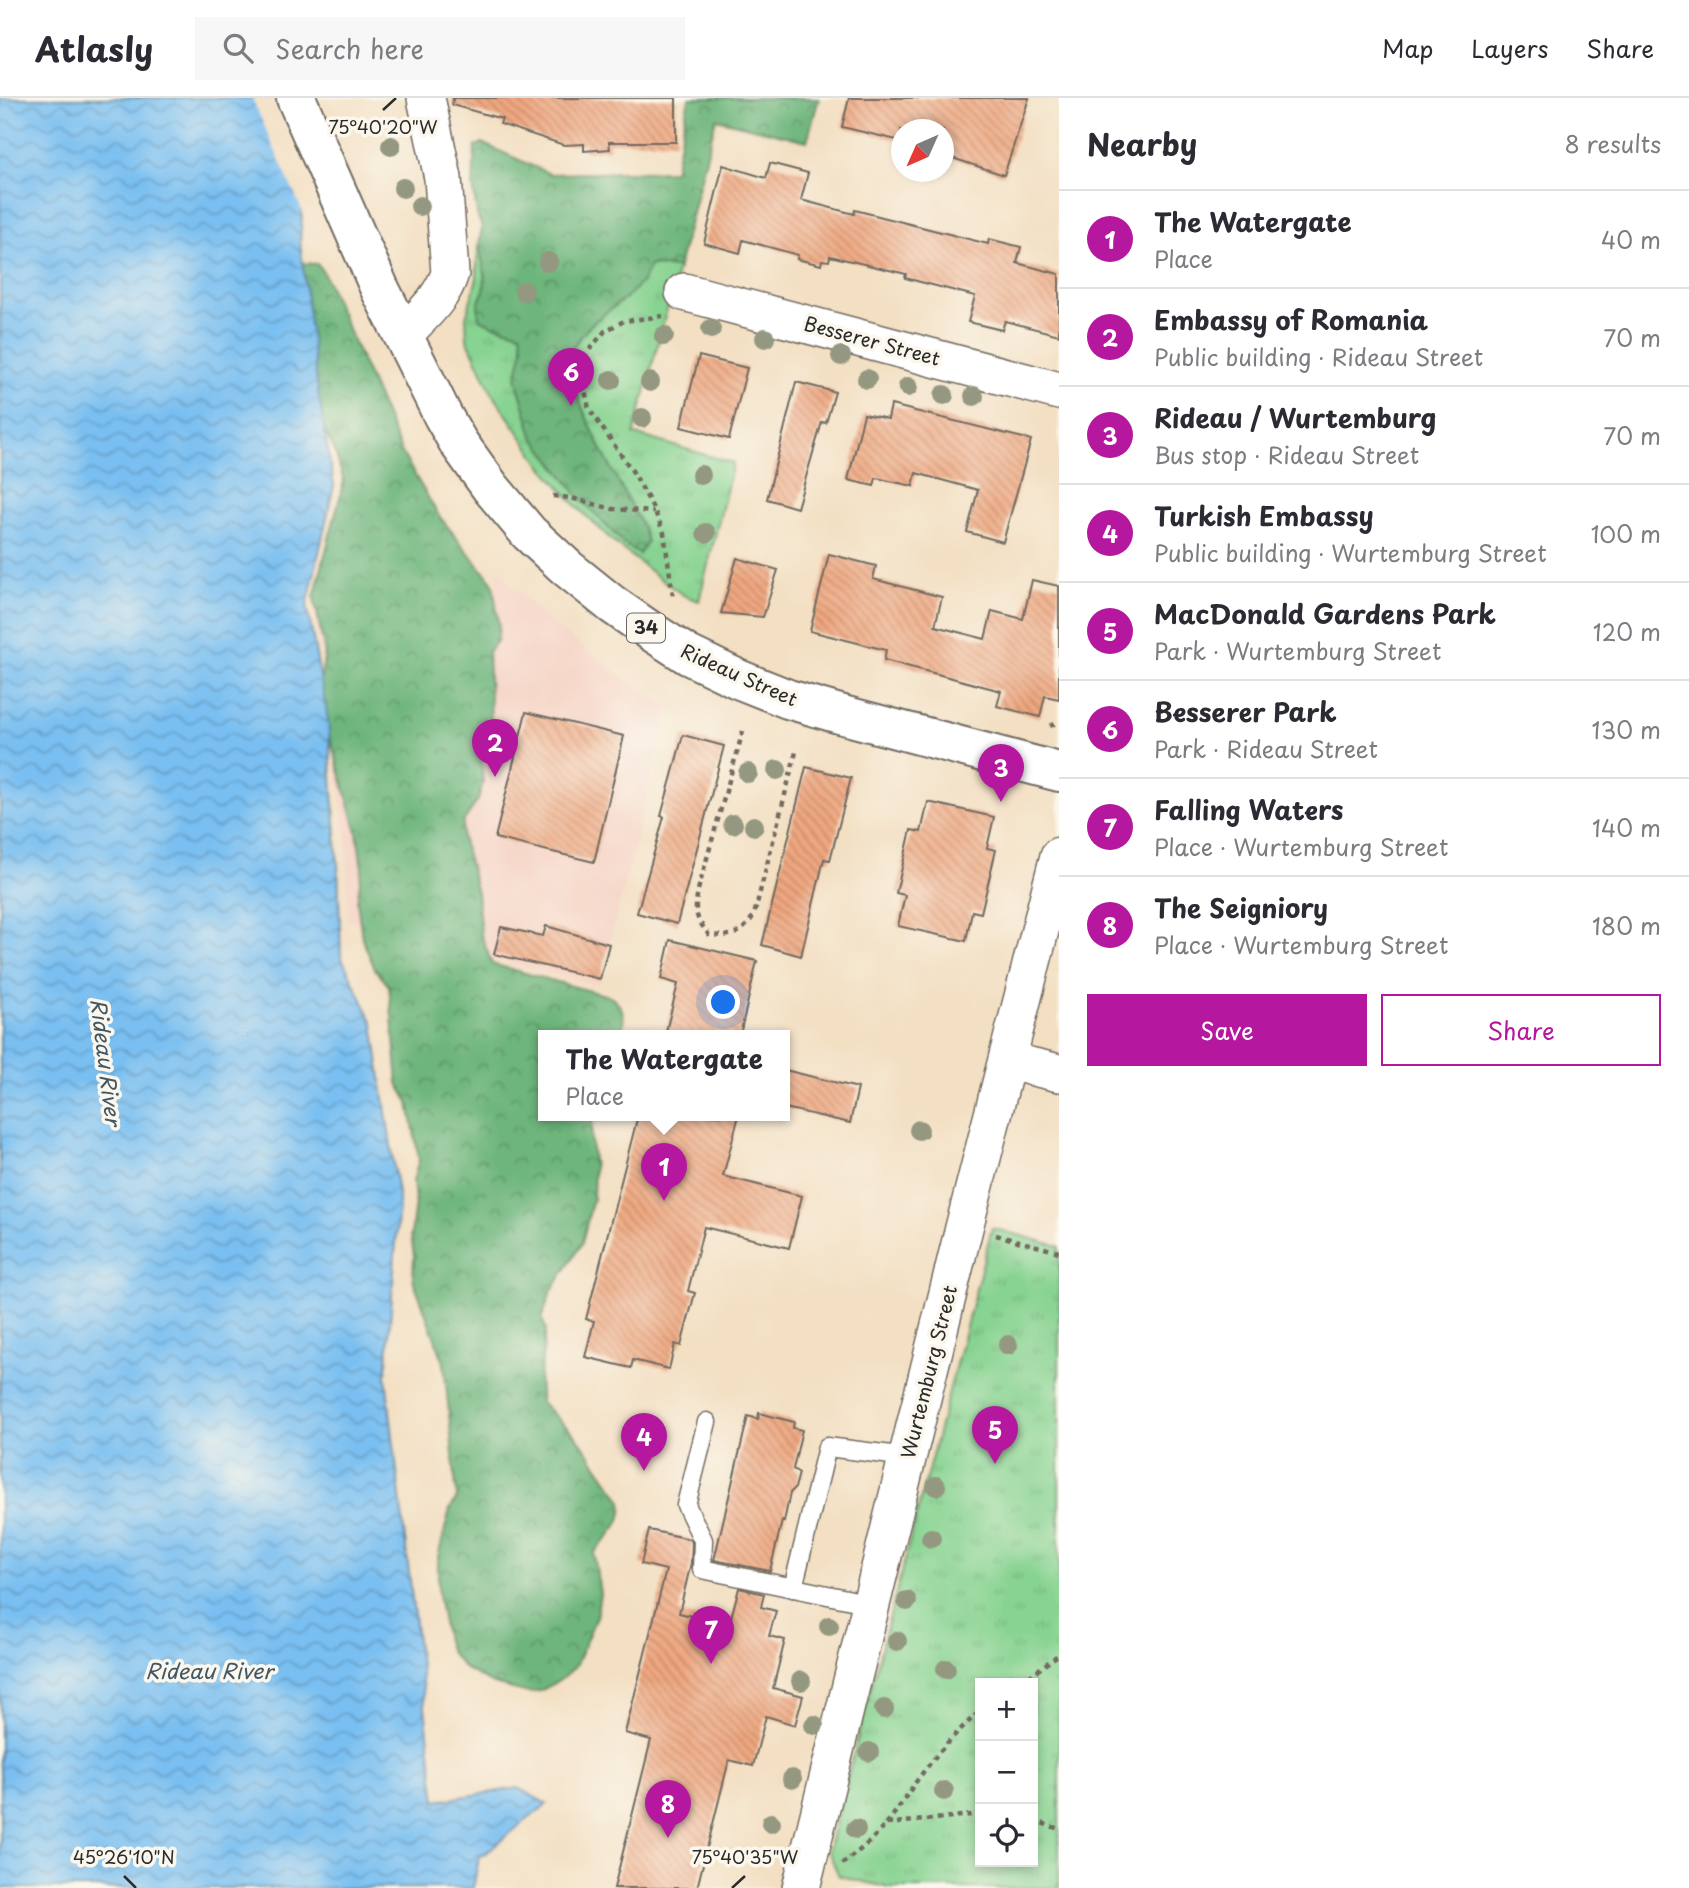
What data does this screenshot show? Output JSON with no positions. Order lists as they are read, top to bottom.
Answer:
{
  "streets": {
    "main road": ["34", "Rideau Street"],
    "street": ["Besserer Street", "Wurtemburg Street"]
  },
  "water": ["Rideau River"],
  "north": "bottom left",
  "page": {
    "header": "Atlasly",
    "search": "Search here",
    "nav": ["Map", "Layers", "Share"],
    "heading": ["Nearby", "8 results"],
    "list": [
      {
        "mark": "1",
        "name": "The Watergate",
        "note": "Place",
        "value": "40 m"
      },
      {
        "mark": "2",
        "name": "Embassy of Romania",
        "note": "Public building · Rideau Street",
        "value": "70 m"
      },
      {
        "mark": "3",
        "name": "Rideau / Wurtemburg",
        "note": "Bus stop · Rideau Street",
        "value": "70 m"
      },
      {
        "mark": "4",
        "name": "Turkish Embassy",
        "note": "Public building · Wurtemburg Street",
        "value": "100 m"
      },
      {
        "mark": "5",
        "name": "MacDonald Gardens Park",
        "note": "Park · Wurtemburg Street",
        "value": "120 m"
      },
      {
        "mark": "6",
        "name": "Besserer Park",
        "note": "Park · Rideau Street",
        "value": "130 m"
      },
      {
        "mark": "7",
        "name": "Falling Waters",
        "note": "Place · Wurtemburg Street",
        "value": "140 m"
      },
      {
        "mark": "8",
        "name": "The Seigniory",
        "note": "Place · Wurtemburg Street",
        "value": "180 m"
      }
    ],
    "pins": [
      "6",
      "2",
      "3",
      "1",
      "5",
      "4",
      "7",
      "8"
    ],
    "buttons": ["Save", "Share"],
    "popup": ["The Watergate", "Place"],
    "map_buttons": ["+", "−"]
  },
  "coordinates": ["75°40'20\"W", "45°26'10\"N", "75°40'35\"W"]
}
